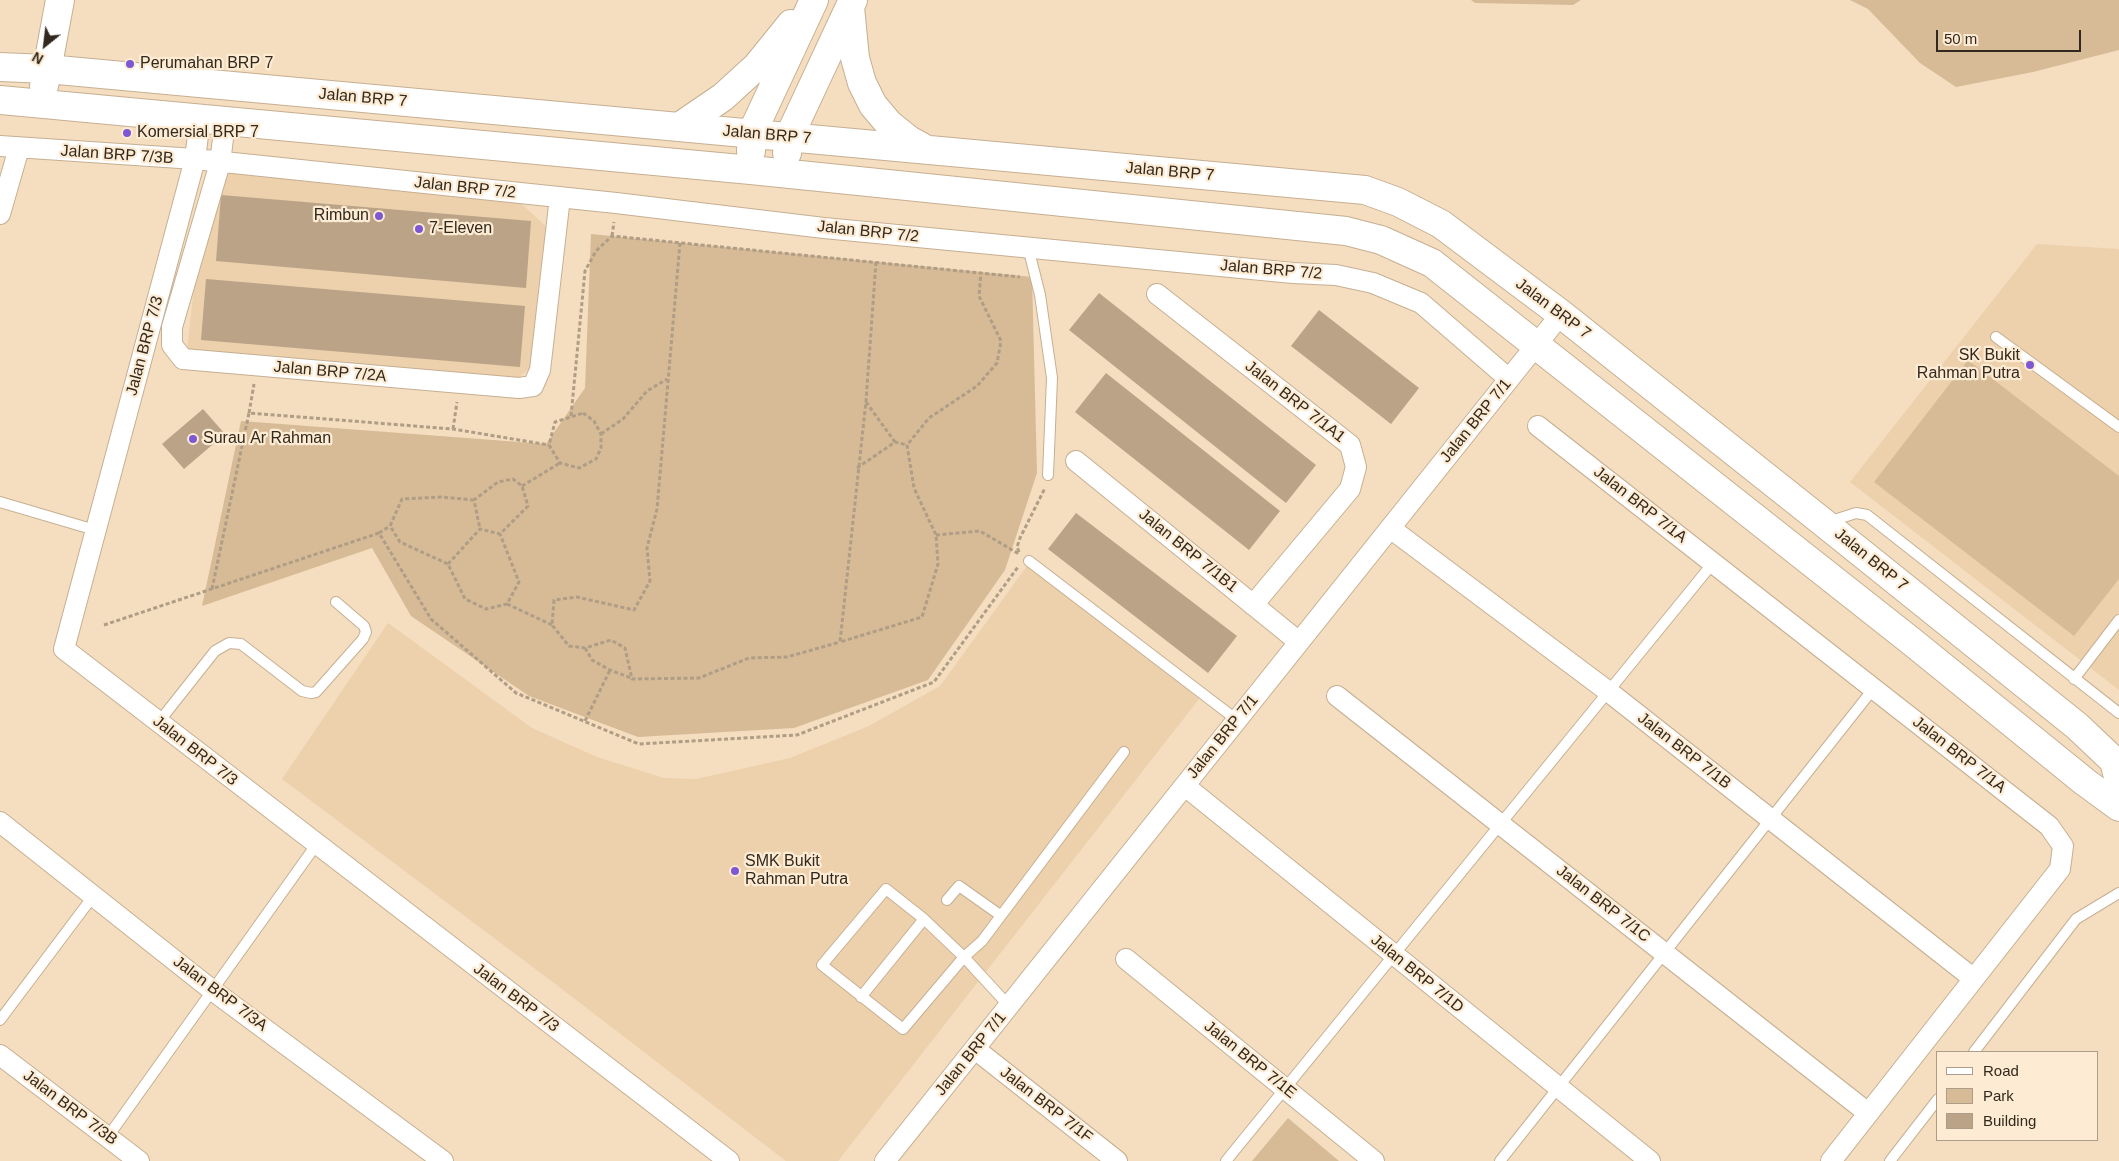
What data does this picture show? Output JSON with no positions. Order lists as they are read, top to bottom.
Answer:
{
  "streets": {
    "main road": ["Jalan BRP 7"],
    "street": [
      "Jalan BRP 7/3B",
      "Jalan BRP 7/2",
      "Jalan BRP 7/3",
      "Jalan BRP 7/2A",
      "Jalan BRP 7/1A1",
      "Jalan BRP 7/1",
      "Jalan BRP 7/1A",
      "Jalan BRP 7/1B1",
      "Jalan BRP 7/1B",
      "Jalan BRP 7/1C",
      "Jalan BRP 7/1D",
      "Jalan BRP 7/3A",
      "Jalan BRP 7/1E",
      "Jalan BRP 7/1F"
    ]
  },
  "crossings": [
    ["Jalan BRP 7", "Jalan BRP 7/1"],
    ["Jalan BRP 7/3B", "Jalan BRP 7/2"],
    ["Jalan BRP 7/3B", "Jalan BRP 7/3"],
    ["Jalan BRP 7/3B", "Jalan BRP 7/2A"],
    ["Jalan BRP 7/2", "Jalan BRP 7/3"],
    ["Jalan BRP 7/2", "Jalan BRP 7/2A"],
    ["Jalan BRP 7/2", "Jalan BRP 7/1"],
    ["Jalan BRP 7/1A1", "Jalan BRP 7/1B1"],
    ["Jalan BRP 7/1", "Jalan BRP 7/1B1"],
    ["Jalan BRP 7/1", "Jalan BRP 7/1B"],
    ["Jalan BRP 7/1", "Jalan BRP 7/1D"],
    ["Jalan BRP 7/1", "Jalan BRP 7/1F"],
    ["Jalan BRP 7/1A", "Jalan BRP 7/1B"],
    ["Jalan BRP 7/1A", "Jalan BRP 7/1C"]
  ],
  "places": [
    "Perumahan BRP 7",
    "Komersial BRP 7",
    "Rimbun",
    "7-Eleven",
    "SK Bukit Rahman Putra",
    "Surau Ar Rahman",
    "SMK Bukit Rahman Putra"
  ],
  "legend": ["Road", "Park", "Building"],
  "scale_bar": "50 m",
  "north": "bottom left"
}
